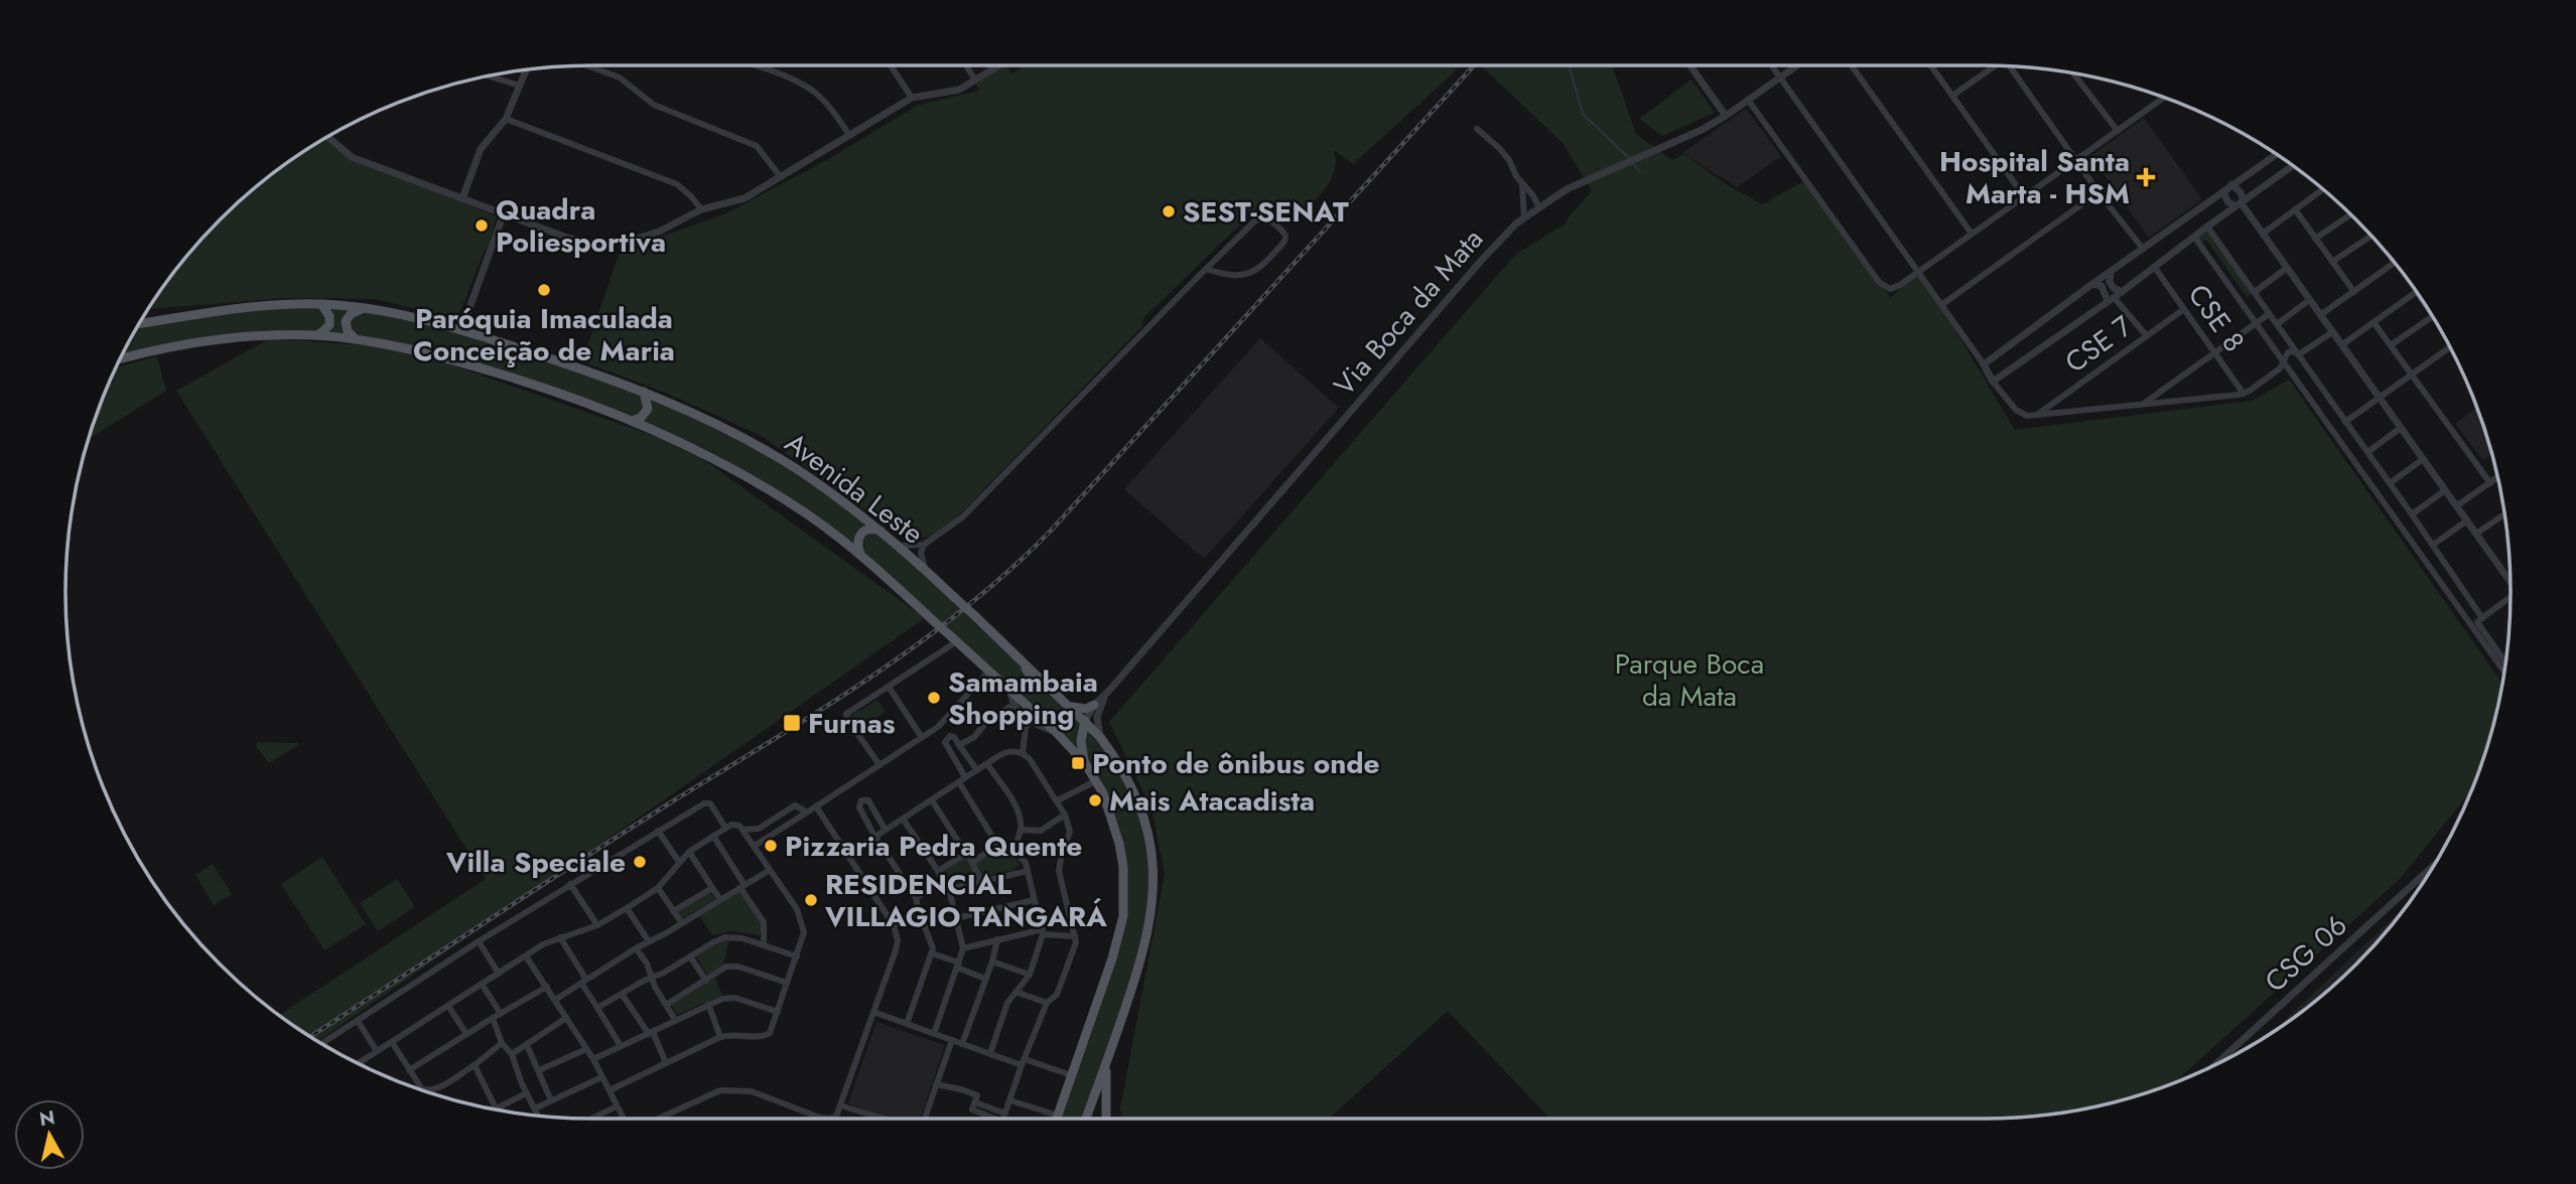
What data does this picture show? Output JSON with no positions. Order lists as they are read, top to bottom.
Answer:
{
  "streets": {
    "main road": ["Avenida Leste"],
    "street": [
      "Via Boca da Mata",
      "CSE 8",
      "CSE 7",
      "CSG 06"
    ]
  },
  "crossings": [
    ["Via Boca da Mata", "Avenida Leste"],
    ["CSE 8", "CSE 7"]
  ],
  "parks": ["Parque Boca da Mata"],
  "places": {
    "health": ["Hospital Santa Marta - HSM"],
    "other": [
      "SEST-SENAT",
      "Quadra Poliesportiva",
      "Paróquia Imaculada Conceição de Maria",
      "Samambaia Shopping",
      "Mais Atacadista",
      "Pizzaria Pedra Quente",
      "Villa Speciale",
      "RESIDENCIAL VILLAGIO TANGARÁ"
    ],
    "transit": ["Furnas", "Ponto de ônibus onde"]
  },
  "north": "top"
}
